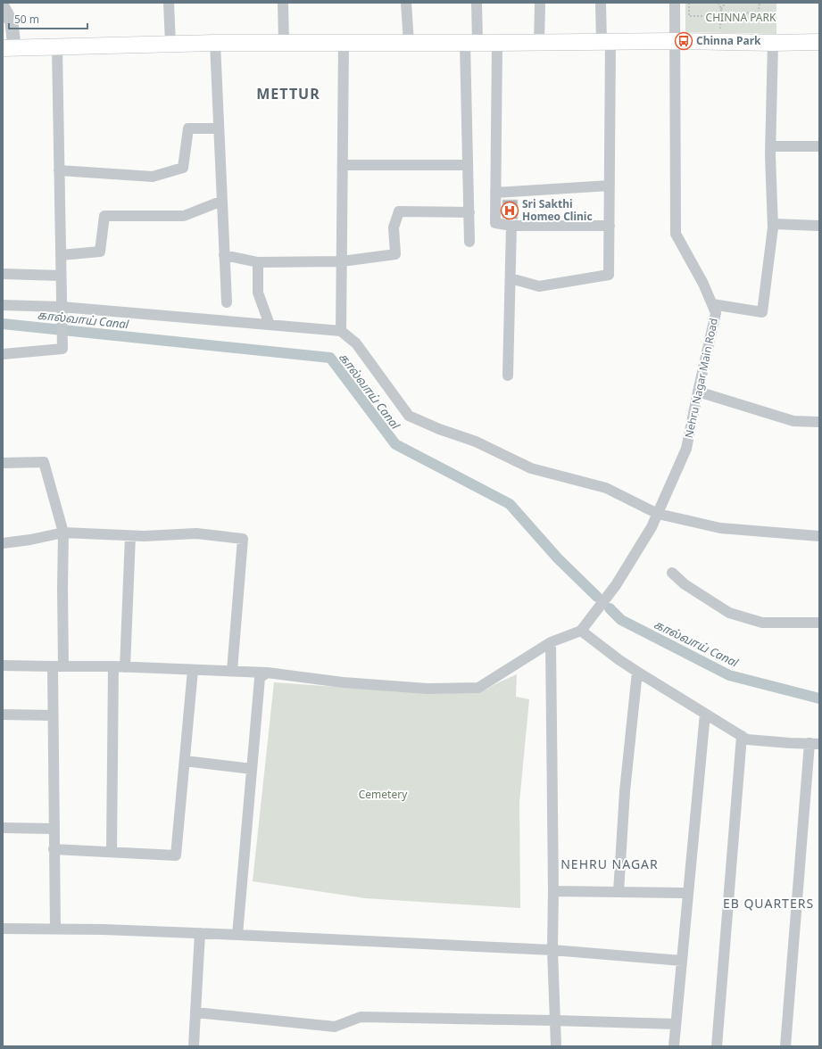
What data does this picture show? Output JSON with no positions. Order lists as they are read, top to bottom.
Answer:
{
  "streets": {
    "street": ["Nehru Nagar Main Road"]
  },
  "districts": ["METTUR", "NEHRU NAGAR", "EB QUARTERS"],
  "water": ["கால்வாய் Canal"],
  "parks": ["CHINNA PARK", "Cemetery"],
  "places": {
    "bus stop": ["Chinna Park"],
    "hospital": ["Sri Sakthi Homeo Clinic"]
  },
  "scale_bar": "50 m"
}
